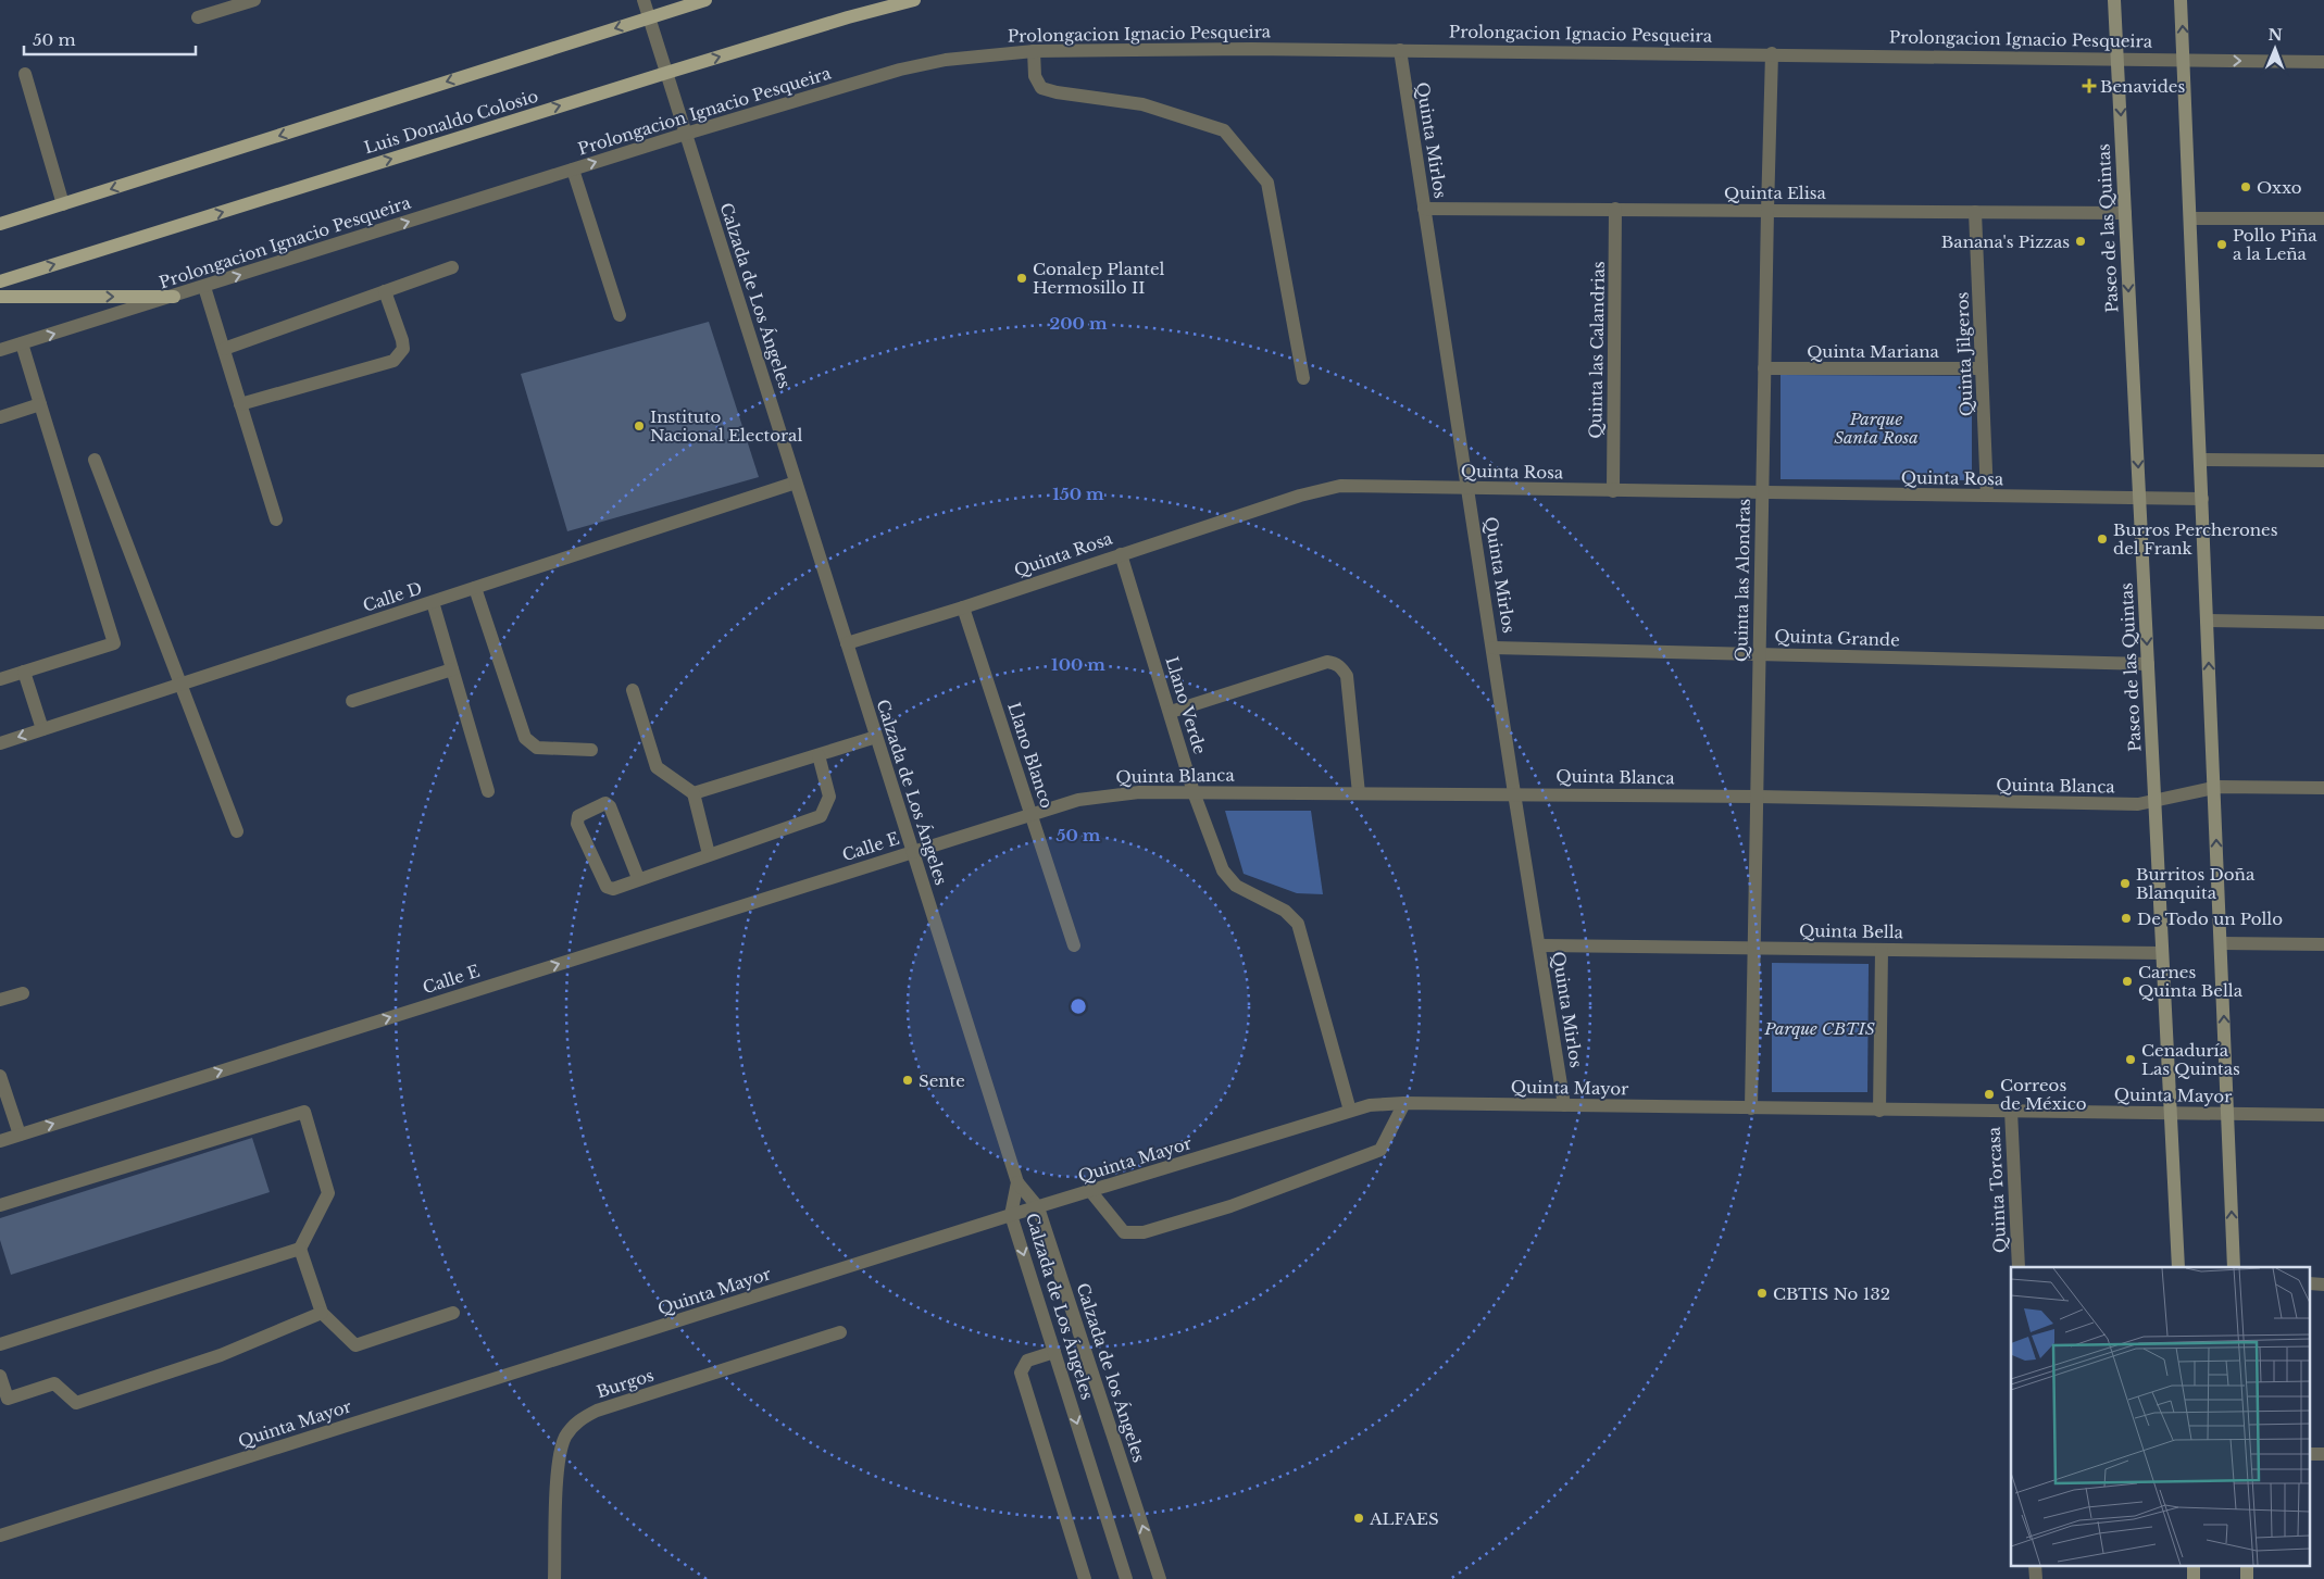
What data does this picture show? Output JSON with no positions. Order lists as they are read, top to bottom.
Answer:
{
  "streets": {
    "main road": ["Luis Donaldo Colosio", "Paseo de las Quintas"],
    "street": [
      "Prolongacion Ignacio Pesqueira",
      "Quinta Mirlos",
      "Quinta Elisa",
      "Calzada de Los Ángeles",
      "Quinta las Calandrias",
      "Quinta Mariana",
      "Quinta Jilgeros",
      "Quinta Rosa",
      "Quinta las Alondras",
      "Calle D",
      "Quinta Grande",
      "Llano Verde",
      "Llano Blanco",
      "Quinta Blanca",
      "Calle E",
      "Quinta Bella",
      "Quinta Mayor",
      "Quinta Torcasa",
      "Calzada de los Ángeles",
      "Burgos"
    ]
  },
  "crossings": [
    ["Prolongacion Ignacio Pesqueira", "Quinta Mirlos"],
    ["Prolongacion Ignacio Pesqueira", "Paseo de las Quintas"],
    ["Prolongacion Ignacio Pesqueira", "Calzada de Los Ángeles"],
    ["Prolongacion Ignacio Pesqueira", "Quinta las Alondras"],
    ["Luis Donaldo Colosio", "Calzada de Los Ángeles"],
    ["Quinta Mirlos", "Quinta Elisa"],
    ["Quinta Mirlos", "Quinta Rosa"],
    ["Quinta Mirlos", "Quinta Grande"],
    ["Quinta Mirlos", "Quinta Blanca"],
    ["Quinta Mirlos", "Quinta Bella"],
    ["Quinta Mirlos", "Quinta Mayor"],
    ["Quinta Elisa", "Paseo de las Quintas"],
    ["Quinta Elisa", "Quinta las Calandrias"],
    ["Quinta Elisa", "Quinta Jilgeros"],
    ["Quinta Elisa", "Quinta las Alondras"],
    ["Paseo de las Quintas", "Quinta Rosa"],
    ["Paseo de las Quintas", "Quinta Grande"],
    ["Paseo de las Quintas", "Quinta Blanca"],
    ["Paseo de las Quintas", "Quinta Bella"],
    ["Paseo de las Quintas", "Quinta Mayor"],
    ["Calzada de Los Ángeles", "Quinta Rosa"],
    ["Calzada de Los Ángeles", "Calle D"],
    ["Calzada de Los Ángeles", "Quinta Blanca"],
    ["Calzada de Los Ángeles", "Calle E"],
    ["Calzada de Los Ángeles", "Quinta Mayor"],
    ["Calzada de Los Ángeles", "Calzada de los Ángeles"],
    ["Quinta las Calandrias", "Quinta Rosa"],
    ["Quinta Mariana", "Quinta Jilgeros"],
    ["Quinta Mariana", "Quinta las Alondras"],
    ["Quinta Jilgeros", "Quinta Rosa"],
    ["Quinta Rosa", "Quinta las Alondras"],
    ["Quinta Rosa", "Llano Verde"],
    ["Quinta Rosa", "Llano Blanco"],
    ["Quinta las Alondras", "Quinta Grande"],
    ["Quinta las Alondras", "Quinta Blanca"],
    ["Quinta las Alondras", "Quinta Bella"],
    ["Quinta las Alondras", "Quinta Mayor"],
    ["Llano Verde", "Quinta Blanca"],
    ["Llano Verde", "Quinta Mayor"],
    ["Llano Blanco", "Quinta Blanca"],
    ["Quinta Blanca", "Calle E"],
    ["Quinta Mayor", "Quinta Torcasa"],
    ["Quinta Mayor", "Calzada de los Ángeles"]
  ],
  "one_way": ["Calle E", "Calzada de los Ángeles"],
  "parks": ["Parque Santa Rosa", "Parque CBTIS"],
  "places": {
    "health": ["Benavides"],
    "other": [
      "Oxxo",
      "Banana's Pizzas",
      "Pollo Piña a la Leña",
      "Conalep Plantel Hermosillo II",
      "Instituto Nacional Electoral",
      "Burros Percherones del Frank",
      "Burritos Doña Blanquita",
      "De Todo un Pollo",
      "Carnes Quinta Bella",
      "Cenaduría Las Quintas",
      "Sente",
      "Correos de México",
      "CBTIS No 132",
      "ALFAES"
    ]
  },
  "scale_bar": "50 m",
  "north": "top",
  "rings": [
    "200 m",
    "150 m",
    "100 m",
    "50 m"
  ]
}
